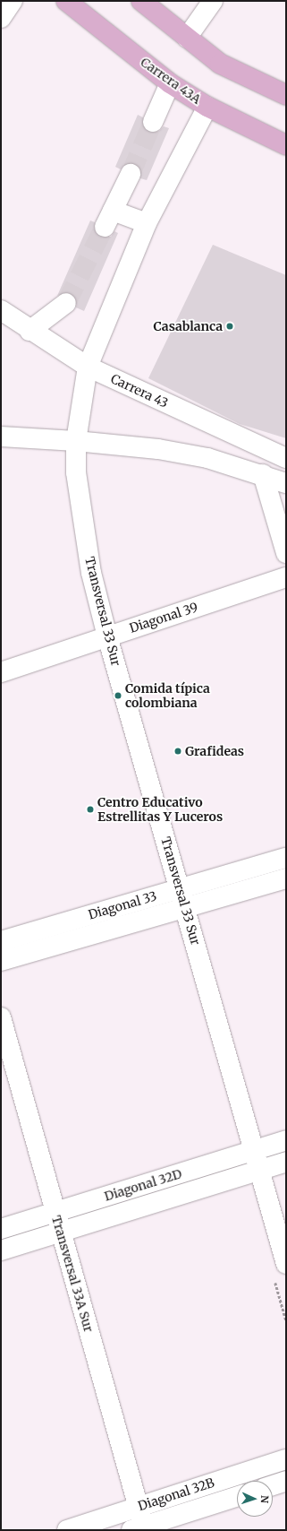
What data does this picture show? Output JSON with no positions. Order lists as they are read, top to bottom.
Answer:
{
  "streets": {
    "main road": ["Carrera 43A"],
    "street": [
      "Carrera 43",
      "Transversal 33 Sur",
      "Diagonal 39",
      "Diagonal 33",
      "Diagonal 32D",
      "Transversal 33A Sur",
      "Diagonal 32B"
    ]
  },
  "crossings": [
    ["Carrera 43A", "Transversal 33 Sur"],
    ["Carrera 43", "Transversal 33 Sur"],
    ["Transversal 33 Sur", "Diagonal 39"],
    ["Transversal 33 Sur", "Diagonal 33"],
    ["Transversal 33 Sur", "Diagonal 32D"],
    ["Diagonal 32D", "Transversal 33A Sur"],
    ["Transversal 33A Sur", "Diagonal 32B"]
  ],
  "places": [
    "Casablanca",
    "Comida típica colombiana",
    "Grafideas",
    "Centro Educativo Estrellitas Y Luceros"
  ],
  "north": "right"
}
